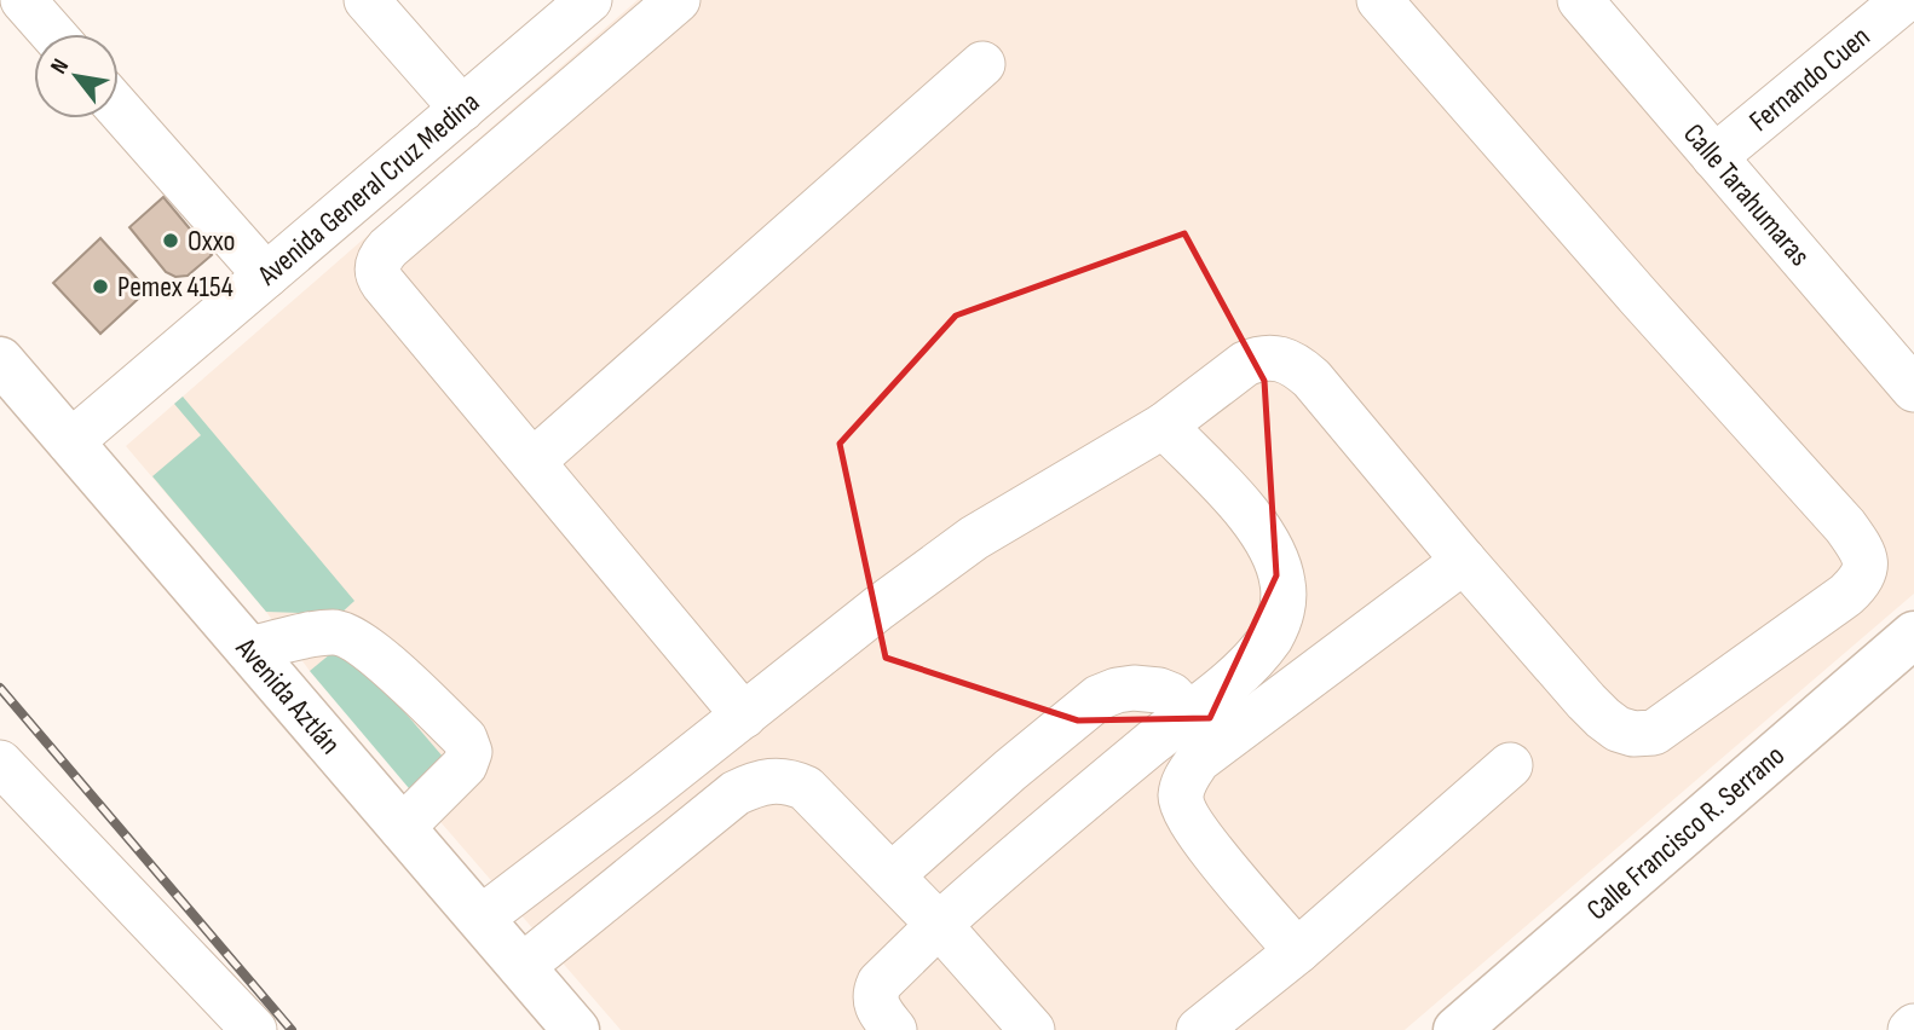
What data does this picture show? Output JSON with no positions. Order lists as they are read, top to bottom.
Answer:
{
  "streets": {
    "main road": ["Avenida Aztlán", "Calle Francisco R. Serrano"],
    "street": ["Fernando Cuen", "Avenida General Cruz Medina", "Calle Tarahumaras"]
  },
  "crossings": [
    ["Fernando Cuen", "Calle Tarahumaras"],
    ["Avenida General Cruz Medina", "Avenida Aztlán"]
  ],
  "places": ["Oxxo", "Pemex 4154"],
  "north": "top left"
}
